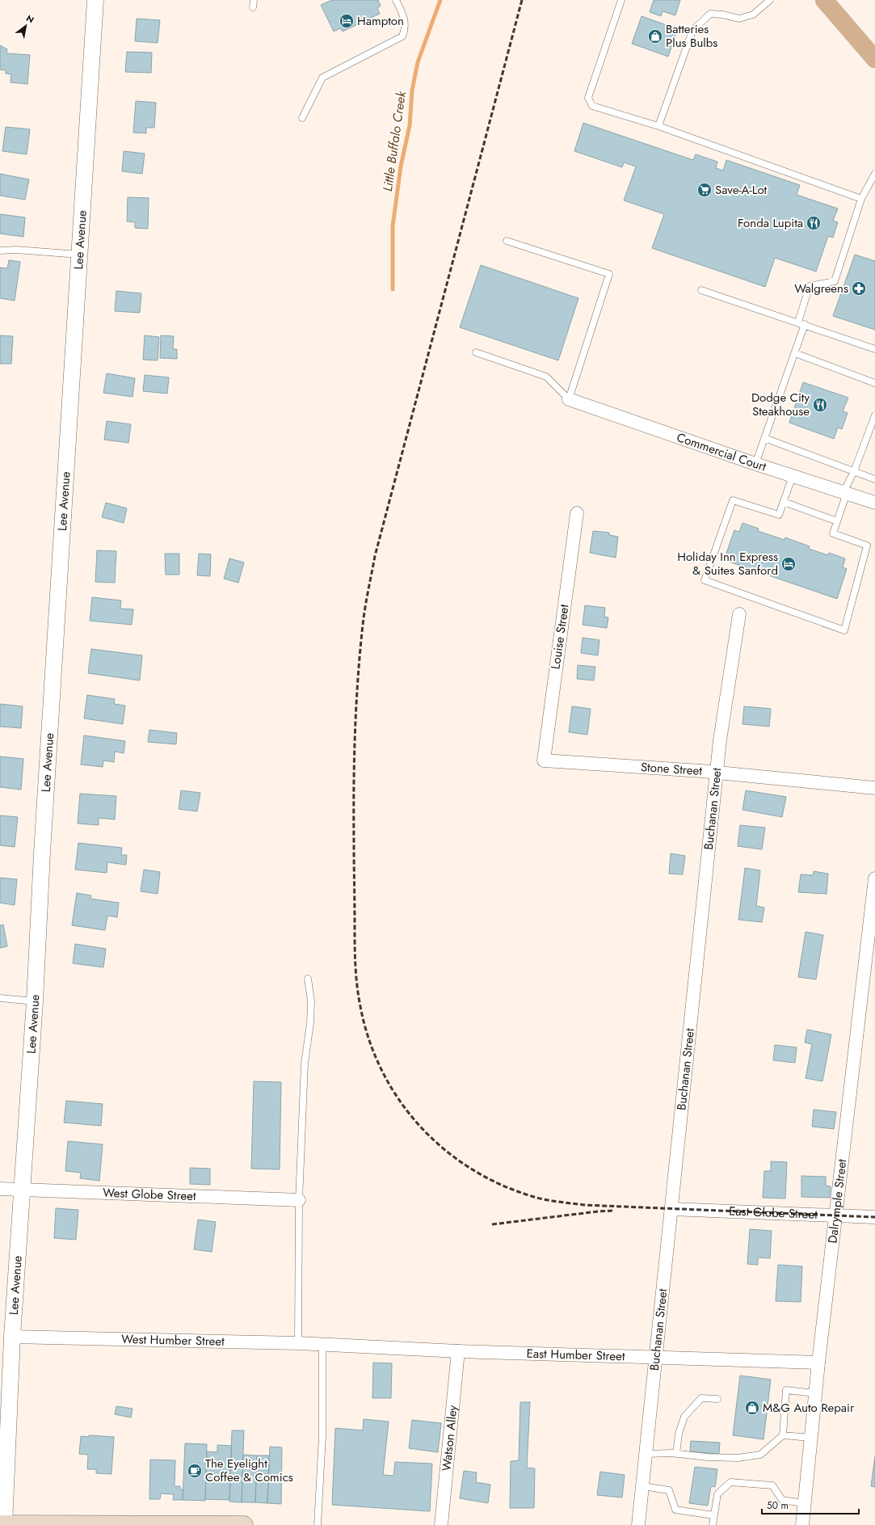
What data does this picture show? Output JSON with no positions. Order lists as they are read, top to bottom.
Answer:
{
  "streets": {
    "street": [
      "Lee Avenue",
      "Commercial Court",
      "Louise Street",
      "Stone Street",
      "Buchanan Street",
      "West Globe Street",
      "Dalrymple Street",
      "East Globe Street",
      "West Humber Street",
      "East Humber Street",
      "Watson Alley"
    ]
  },
  "crossings": [
    ["Lee Avenue", "West Globe Street"],
    ["Lee Avenue", "West Humber Street"],
    ["Louise Street", "Stone Street"],
    ["Stone Street", "Buchanan Street"],
    ["Buchanan Street", "East Globe Street"],
    ["Buchanan Street", "East Humber Street"],
    ["Dalrymple Street", "East Globe Street"],
    ["Dalrymple Street", "East Humber Street"],
    ["West Humber Street", "East Humber Street"],
    ["East Humber Street", "Watson Alley"]
  ],
  "water": ["Little Buffalo Creek"],
  "places": {
    "hotel": ["Hampton", "Holiday Inn Express & Suites Sanford"],
    "shop": ["Batteries Plus Bulbs", "M&G Auto Repair"],
    "supermarket": ["Save-A-Lot"],
    "restaurant": ["Fonda Lupita", "Dodge City Steakhouse"],
    "pharmacy": ["Walgreens"],
    "cafe": ["The Eyelight Coffee & Comics"]
  },
  "scale_bar": "50 m",
  "north": "top right"
}
